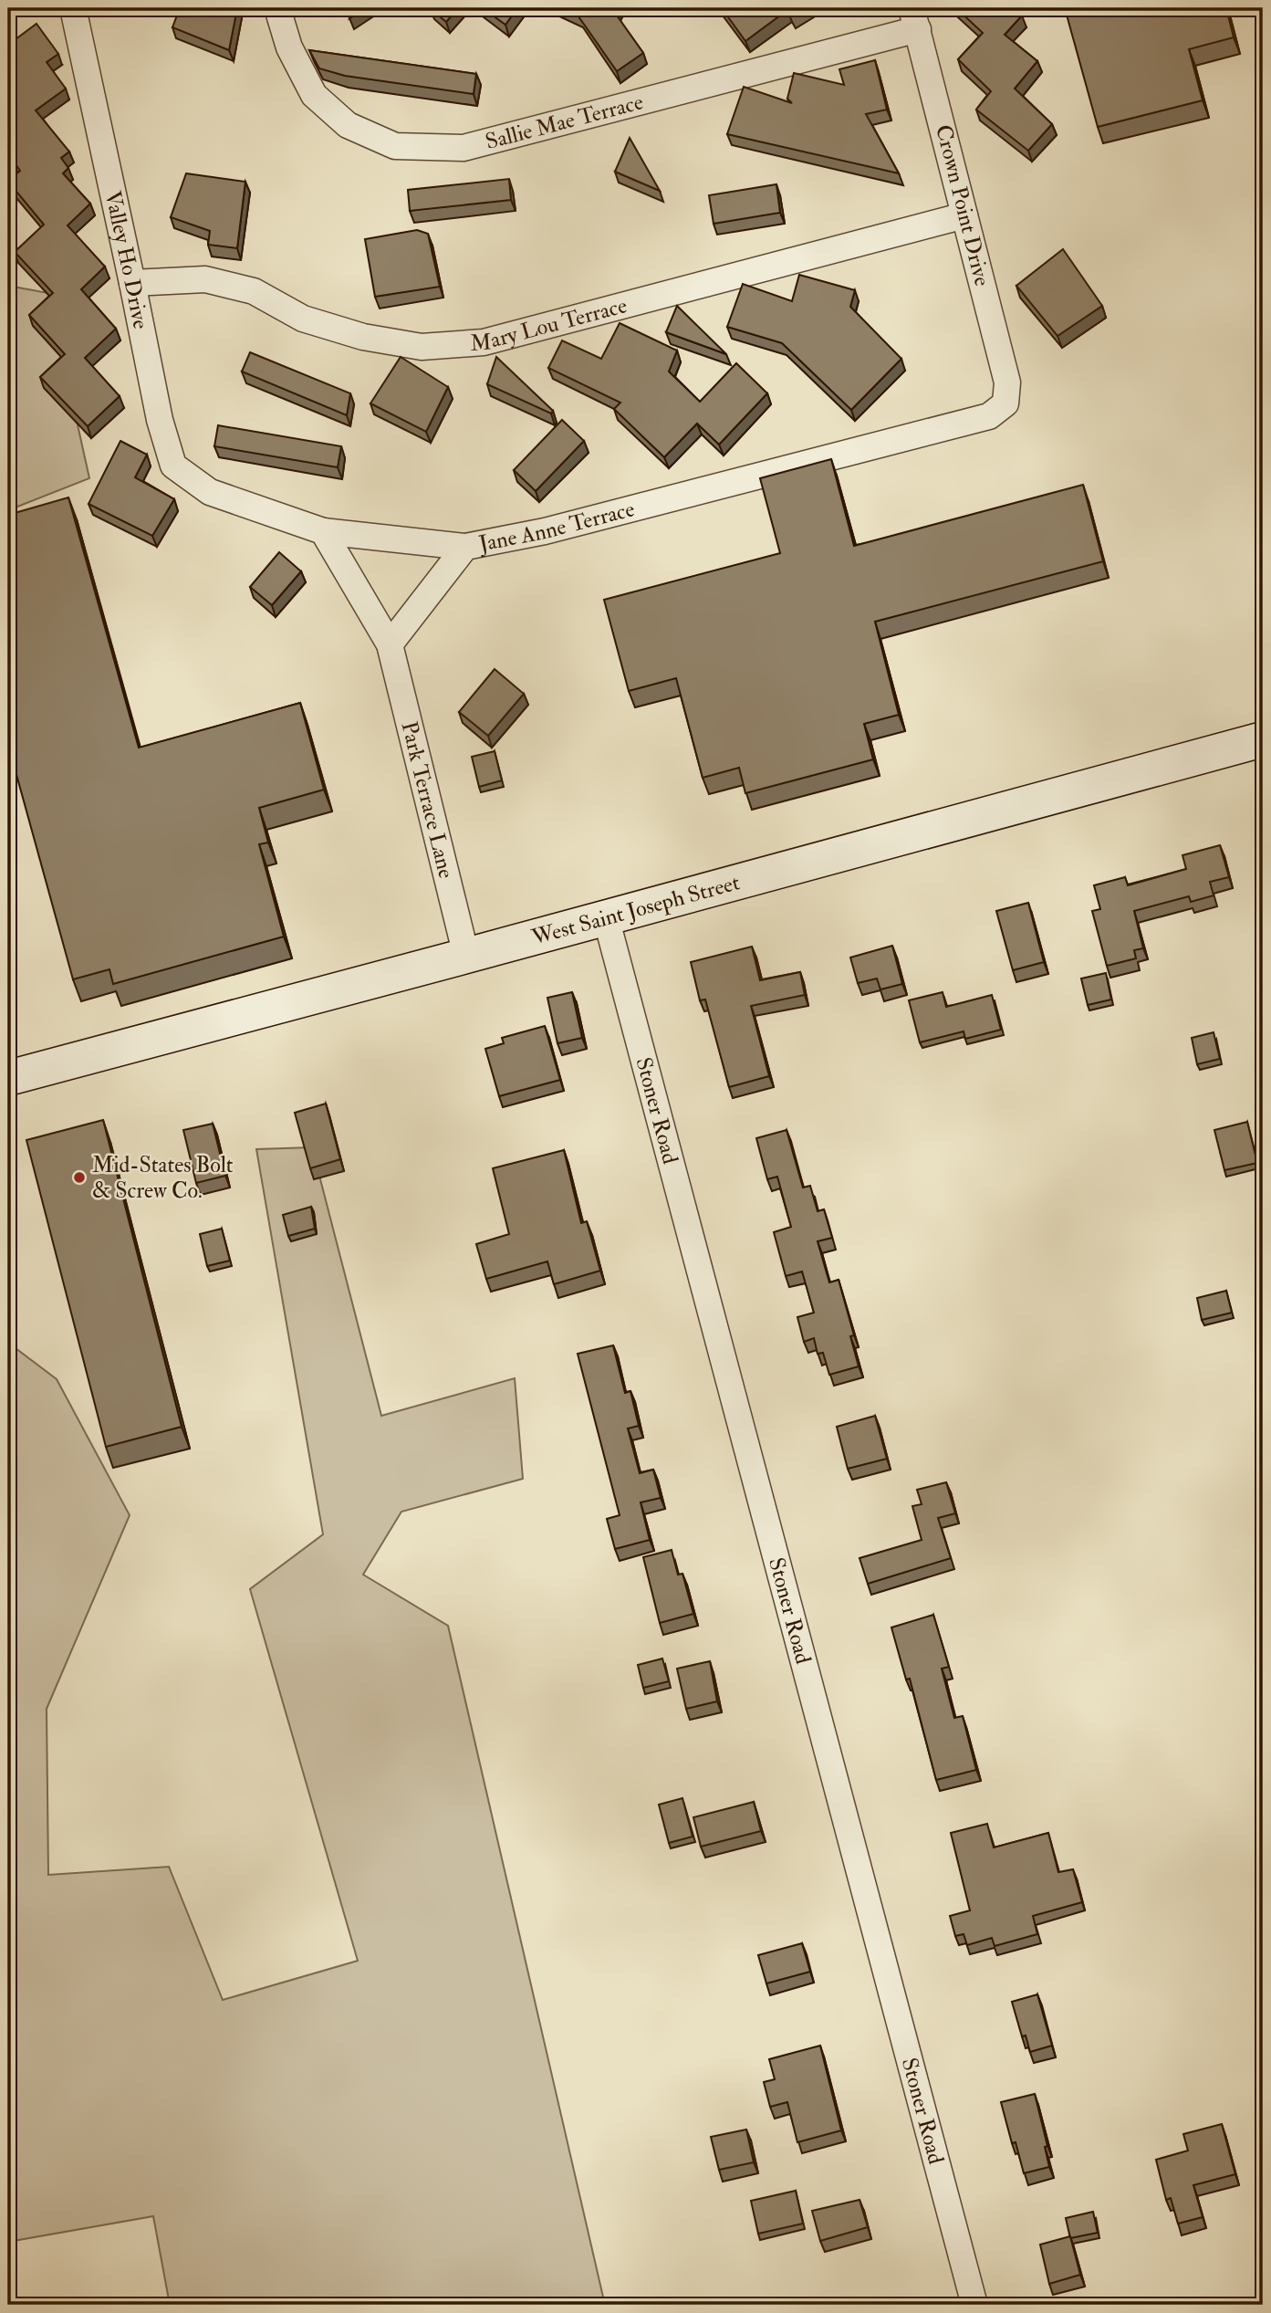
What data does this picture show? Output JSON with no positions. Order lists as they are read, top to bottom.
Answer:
{
  "streets": {
    "street": [
      "Sallie Mae Terrace",
      "Crown Point Drive",
      "Valley Ho Drive",
      "Mary Lou Terrace",
      "Jane Anne Terrace",
      "Park Terrace Lane",
      "West Saint Joseph Street",
      "Stoner Road"
    ]
  },
  "crossings": [
    ["Sallie Mae Terrace", "Crown Point Drive"],
    ["Crown Point Drive", "Mary Lou Terrace"],
    ["Crown Point Drive", "Jane Anne Terrace"],
    ["Valley Ho Drive", "Mary Lou Terrace"],
    ["Jane Anne Terrace", "Park Terrace Lane"],
    ["Park Terrace Lane", "West Saint Joseph Street"],
    ["West Saint Joseph Street", "Stoner Road"]
  ],
  "places": ["Mid-States Bolt & Screw Co."]
}
